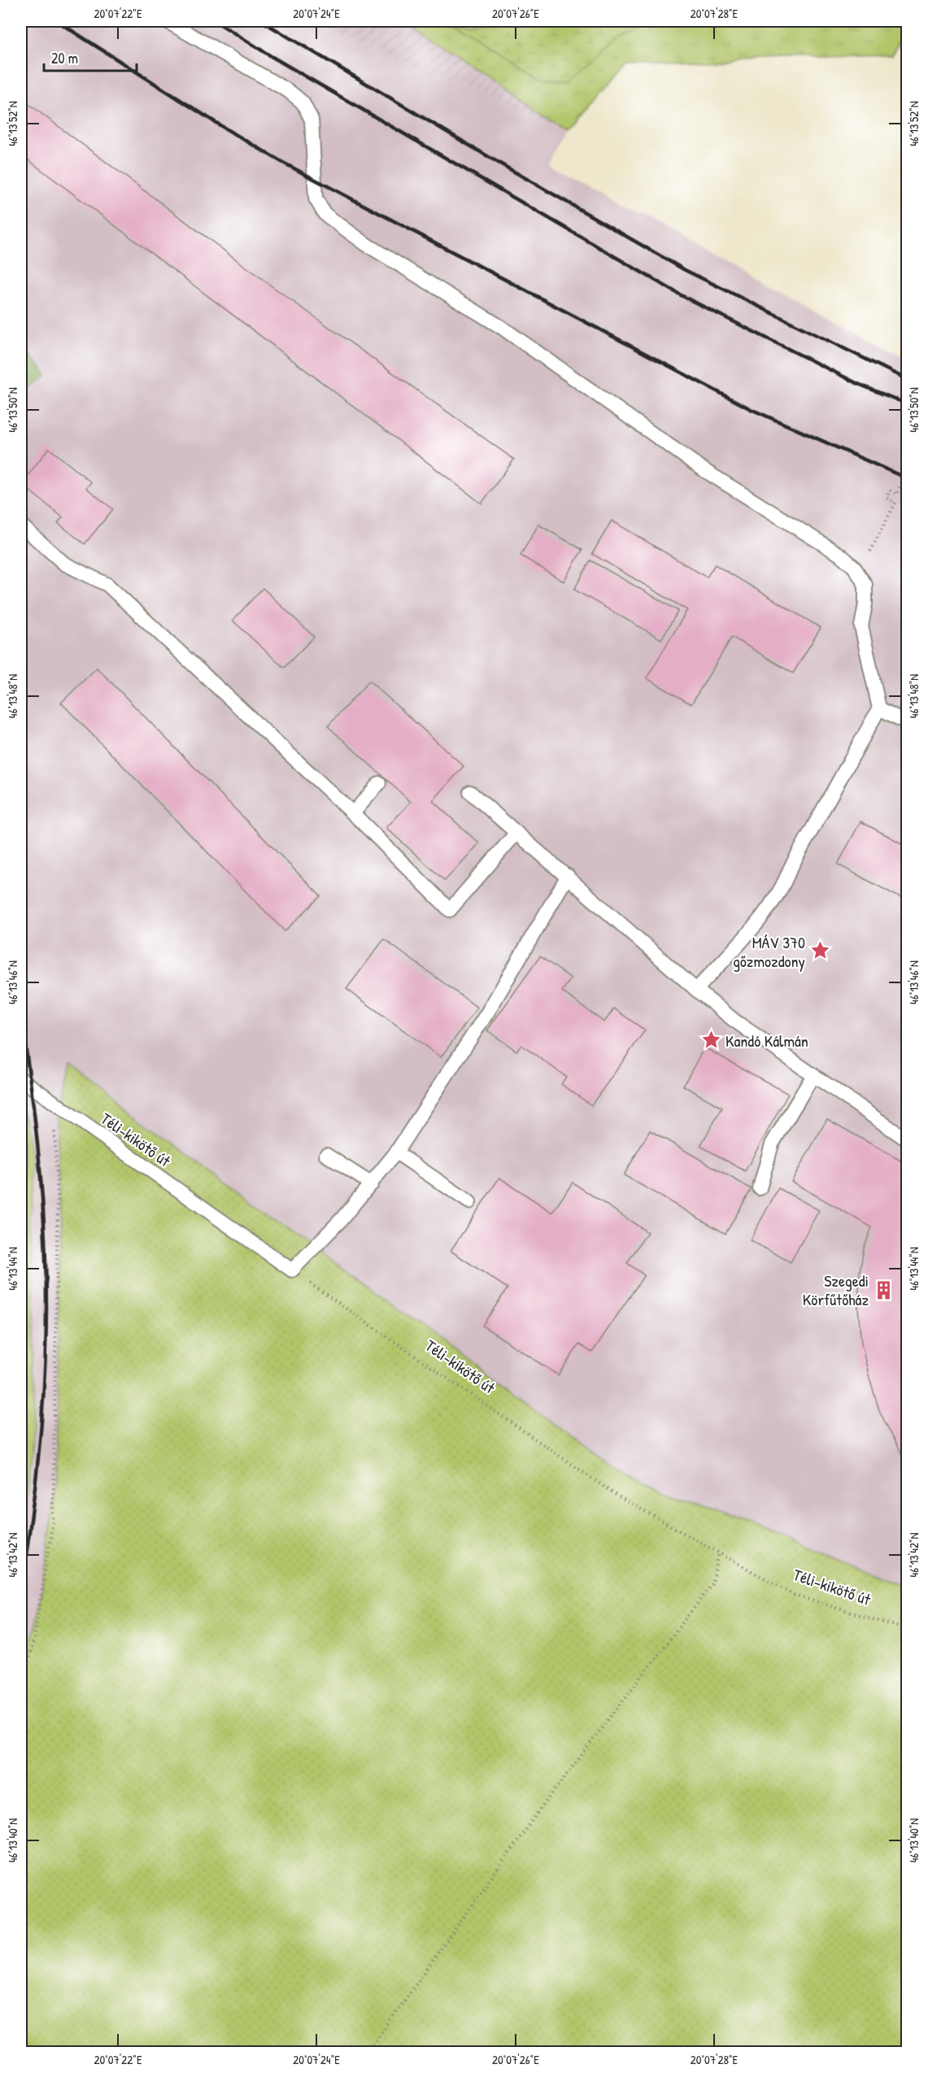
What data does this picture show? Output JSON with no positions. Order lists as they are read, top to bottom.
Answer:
{
  "streets": {
    "lane": ["Téli-kikötő út"]
  },
  "places": {
    "place": ["MÁV 370 gőzmozdony", "Kandó Kálmán"],
    "building": ["Szegedi Körfűtőház"]
  },
  "scale_bar": "20 m",
  "coordinates": [
    "20°07'22\"E",
    "20°07'24\"E",
    "20°07'26\"E",
    "20°07'28\"E",
    "46°13'52\"N",
    "46°13'50\"N",
    "46°13'48\"N",
    "46°13'46\"N",
    "46°13'44\"N",
    "46°13'42\"N",
    "46°13'40\"N"
  ]
}
